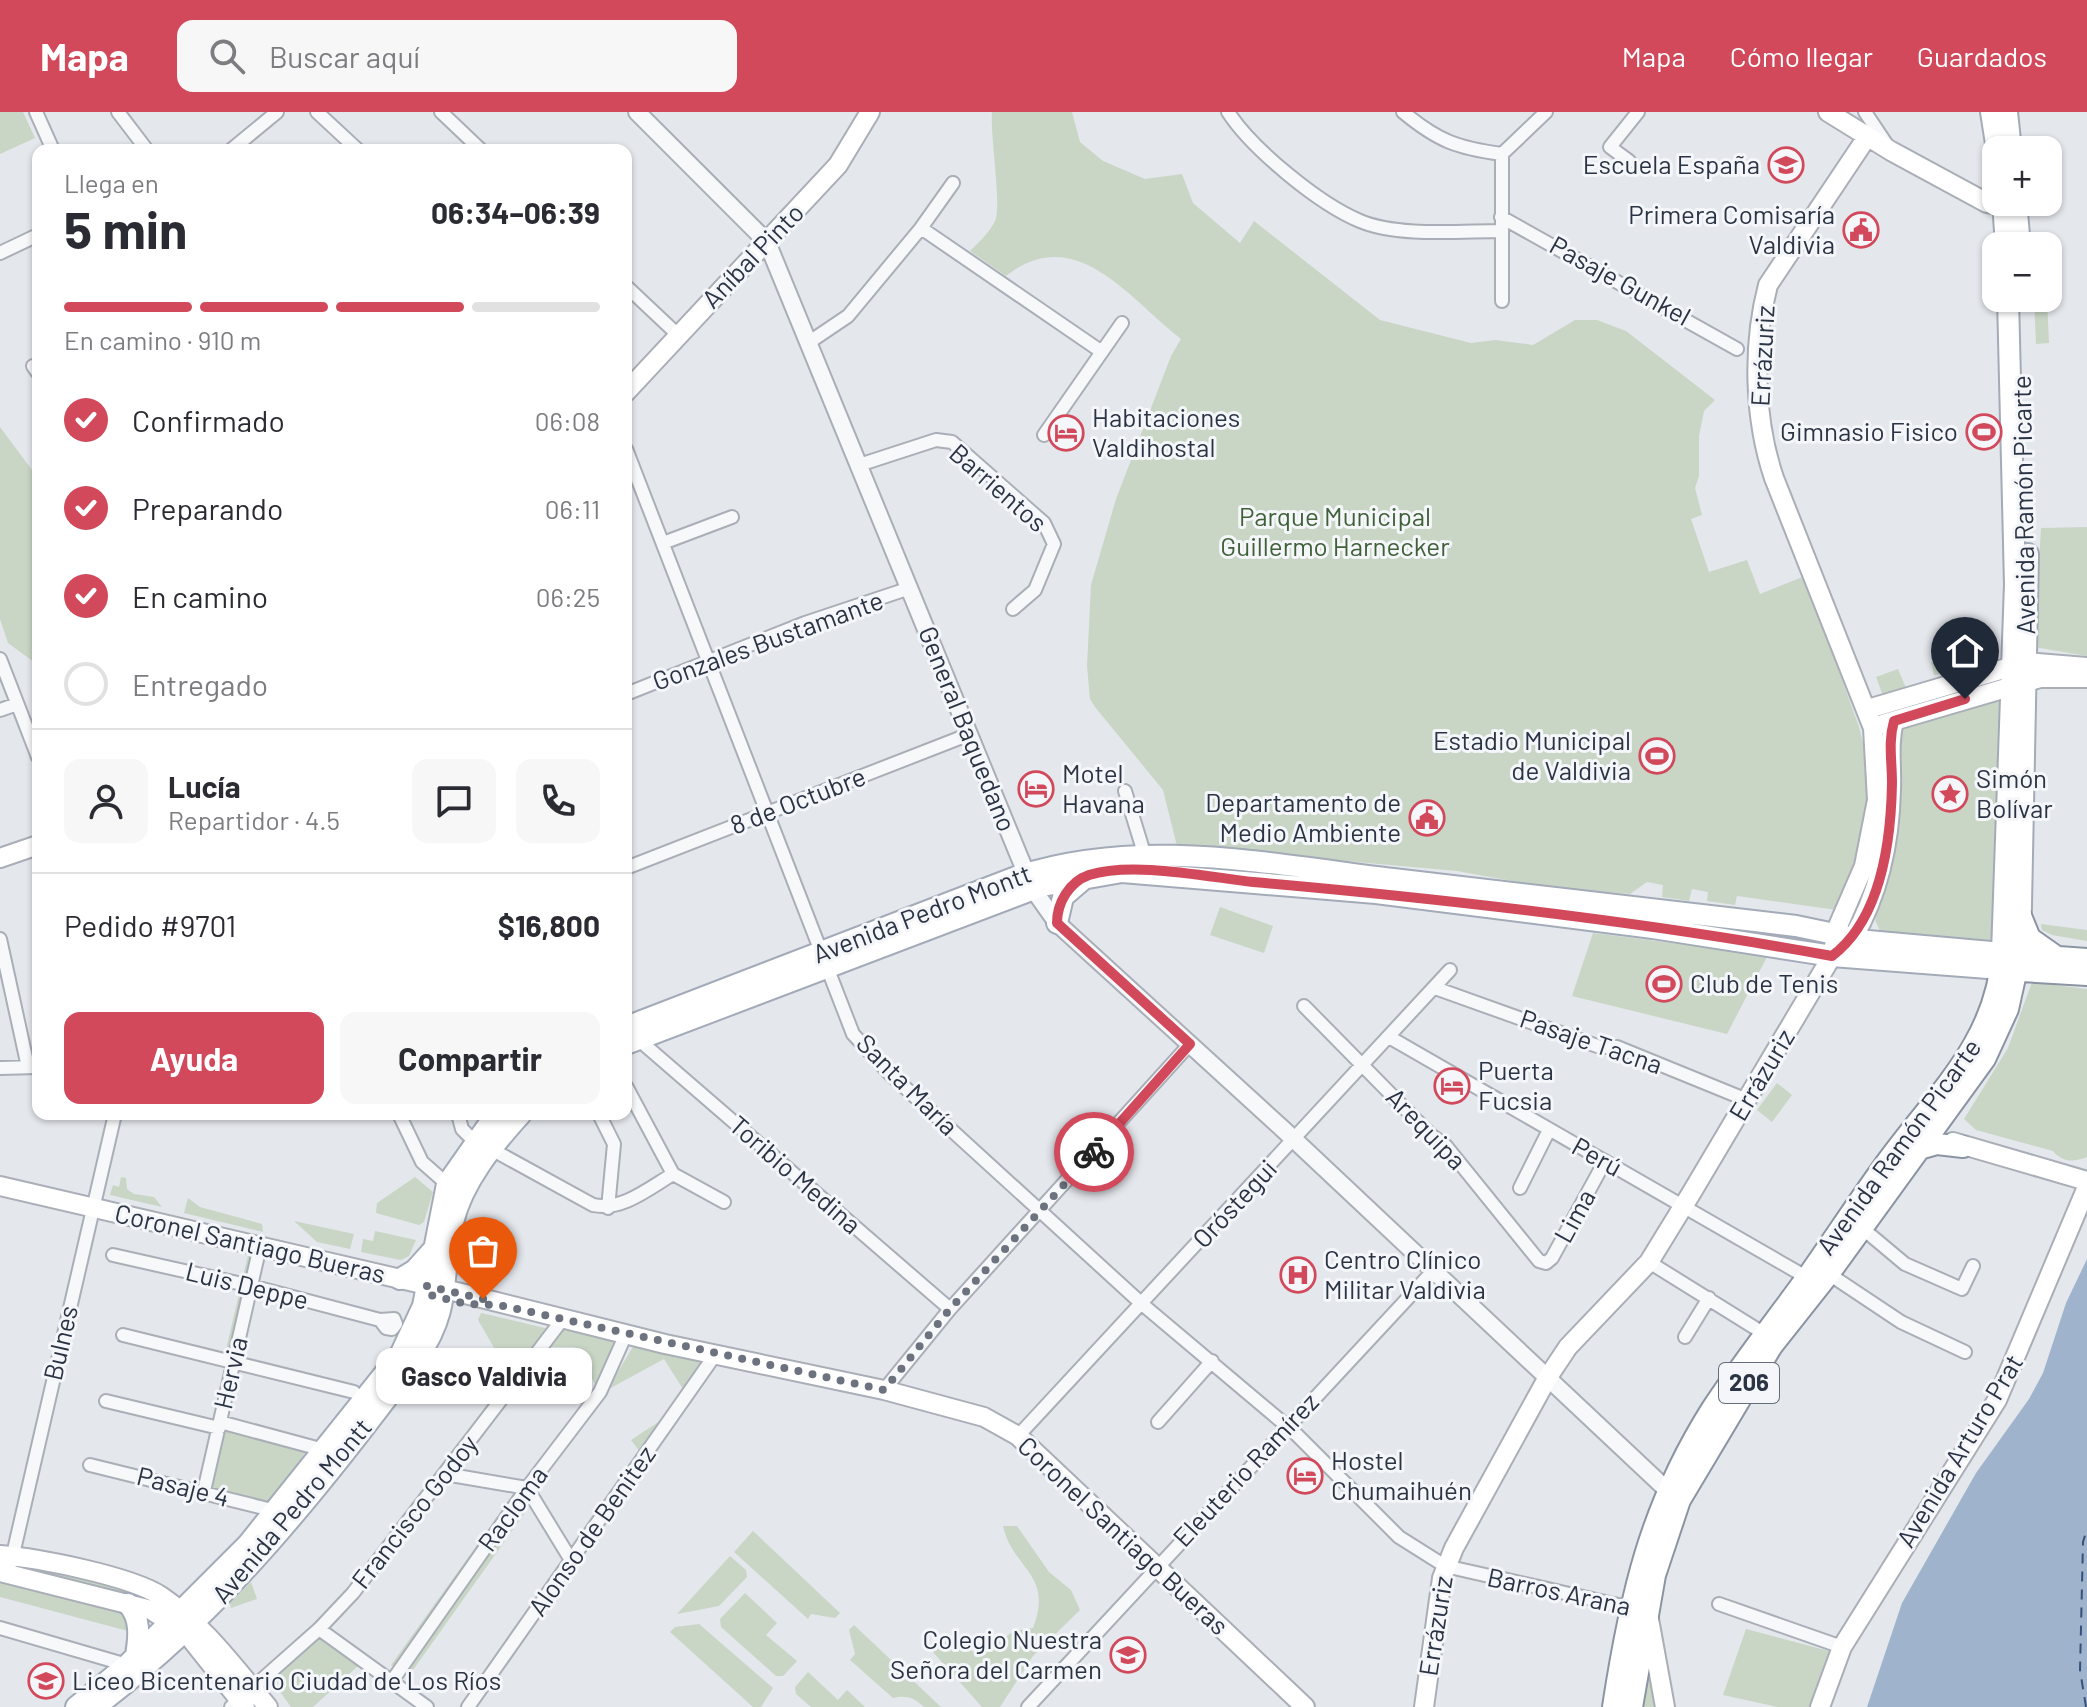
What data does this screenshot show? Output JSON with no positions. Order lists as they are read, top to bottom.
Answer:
{
  "streets": {
    "main road": [
      "Aníbal Pinto",
      "Errázuriz",
      "Avenida Ramón Picarte",
      "Avenida Pedro Montt",
      "Coronel Santiago Bueras",
      "206",
      "Avenida Arturo Prat"
    ],
    "street": [
      "Pasaje Gunkel",
      "Barrientos",
      "Gonzales Bustamante",
      "General Baquedano",
      "8 de Octubre",
      "Pasaje Tacna",
      "Santa María",
      "Arequipa",
      "Perú",
      "Toribio Medina",
      "Oróstegui",
      "Lima",
      "Luis Deppe",
      "Bulnes",
      "Hervia",
      "Eleuterio Ramírez",
      "Pasaje 4",
      "Racloma",
      "Francisco Godoy",
      "Alonso de Benitez",
      "Barros Arana"
    ]
  },
  "crossings": [
    ["Aníbal Pinto", "General Baquedano"],
    ["Errázuriz", "General Baquedano"],
    ["Errázuriz", "Avenida Pedro Montt"],
    ["Errázuriz", "Pasaje Tacna"],
    ["Errázuriz", "Perú"],
    ["Errázuriz", "Barros Arana"],
    ["Barrientos", "General Baquedano"],
    ["Avenida Ramón Picarte", "General Baquedano"],
    ["Avenida Ramón Picarte", "Avenida Pedro Montt"],
    ["Avenida Ramón Picarte", "Perú"],
    ["Avenida Ramón Picarte", "Barros Arana"],
    ["Gonzales Bustamante", "General Baquedano"],
    ["Gonzales Bustamante", "Santa María"],
    ["General Baquedano", "8 de Octubre"],
    ["General Baquedano", "Avenida Pedro Montt"],
    ["General Baquedano", "Oróstegui"],
    ["General Baquedano", "Eleuterio Ramírez"],
    ["8 de Octubre", "Santa María"],
    ["Avenida Pedro Montt", "Santa María"],
    ["Avenida Pedro Montt", "Coronel Santiago Bueras"],
    ["Avenida Pedro Montt", "Pasaje 4"],
    ["Pasaje Tacna", "Oróstegui"],
    ["Santa María", "Oróstegui"],
    ["Santa María", "Eleuterio Ramírez"],
    ["Santa María", "Barros Arana"],
    ["Arequipa", "Oróstegui"],
    ["Arequipa", "Lima"],
    ["Perú", "Oróstegui"],
    ["Perú", "Lima"],
    ["Oróstegui", "Coronel Santiago Bueras"],
    ["Coronel Santiago Bueras", "Bulnes"],
    ["Coronel Santiago Bueras", "Hervia"],
    ["Coronel Santiago Bueras", "Eleuterio Ramírez"],
    ["Coronel Santiago Bueras", "Racloma"],
    ["Coronel Santiago Bueras", "Francisco Godoy"],
    ["Coronel Santiago Bueras", "Alonso de Benitez"],
    ["Luis Deppe", "Hervia"],
    ["Hervia", "Pasaje 4"],
    ["Eleuterio Ramírez", "Barros Arana"]
  ],
  "parks": ["Parque Municipal Guillermo Harnecker"],
  "places": {
    "school or university": ["Escuela España", "Colegio Nuestra Señora del Carmen", "Liceo Bicentenario Ciudad de Los Ríos"],
    "public building": ["Primera Comisaría Valdivia", "Departamento de Medio Ambiente"],
    "sports": ["Gimnasio Fisico", "Estadio Municipal de Valdivia", "Club de Tenis"],
    "hotel": [
      "Habitaciones Valdihostal",
      "Motel Havana",
      "Puerta Fucsia",
      "Hostel Chumaihuén"
    ],
    "place": ["Simón Bolívar"],
    "hospital": ["Centro Clínico Militar Valdivia"],
    "other": ["Gasco Valdivia"]
  },
  "page": {
    "header": "Mapa",
    "search": "Buscar aquí",
    "nav": ["Mapa", "Cómo llegar", "Guardados"],
    "map_buttons": ["+", "−"],
    "heading": ["5 min", "Llega en", "06:34–06:39"],
    "panel": [
      "Lucía",
      "Repartidor · 4.5",
      "Pedido #9701",
      "$16,800"
    ],
    "bar": "En camino · 910 m",
    "list": [
      ["Confirmado", "06:08"],
      ["Preparando", "06:11"],
      ["En camino", "06:25"],
      "Entregado"
    ],
    "buttons": ["Ayuda", "Compartir"],
    "bubble": "Gasco Valdivia"
  }
}
